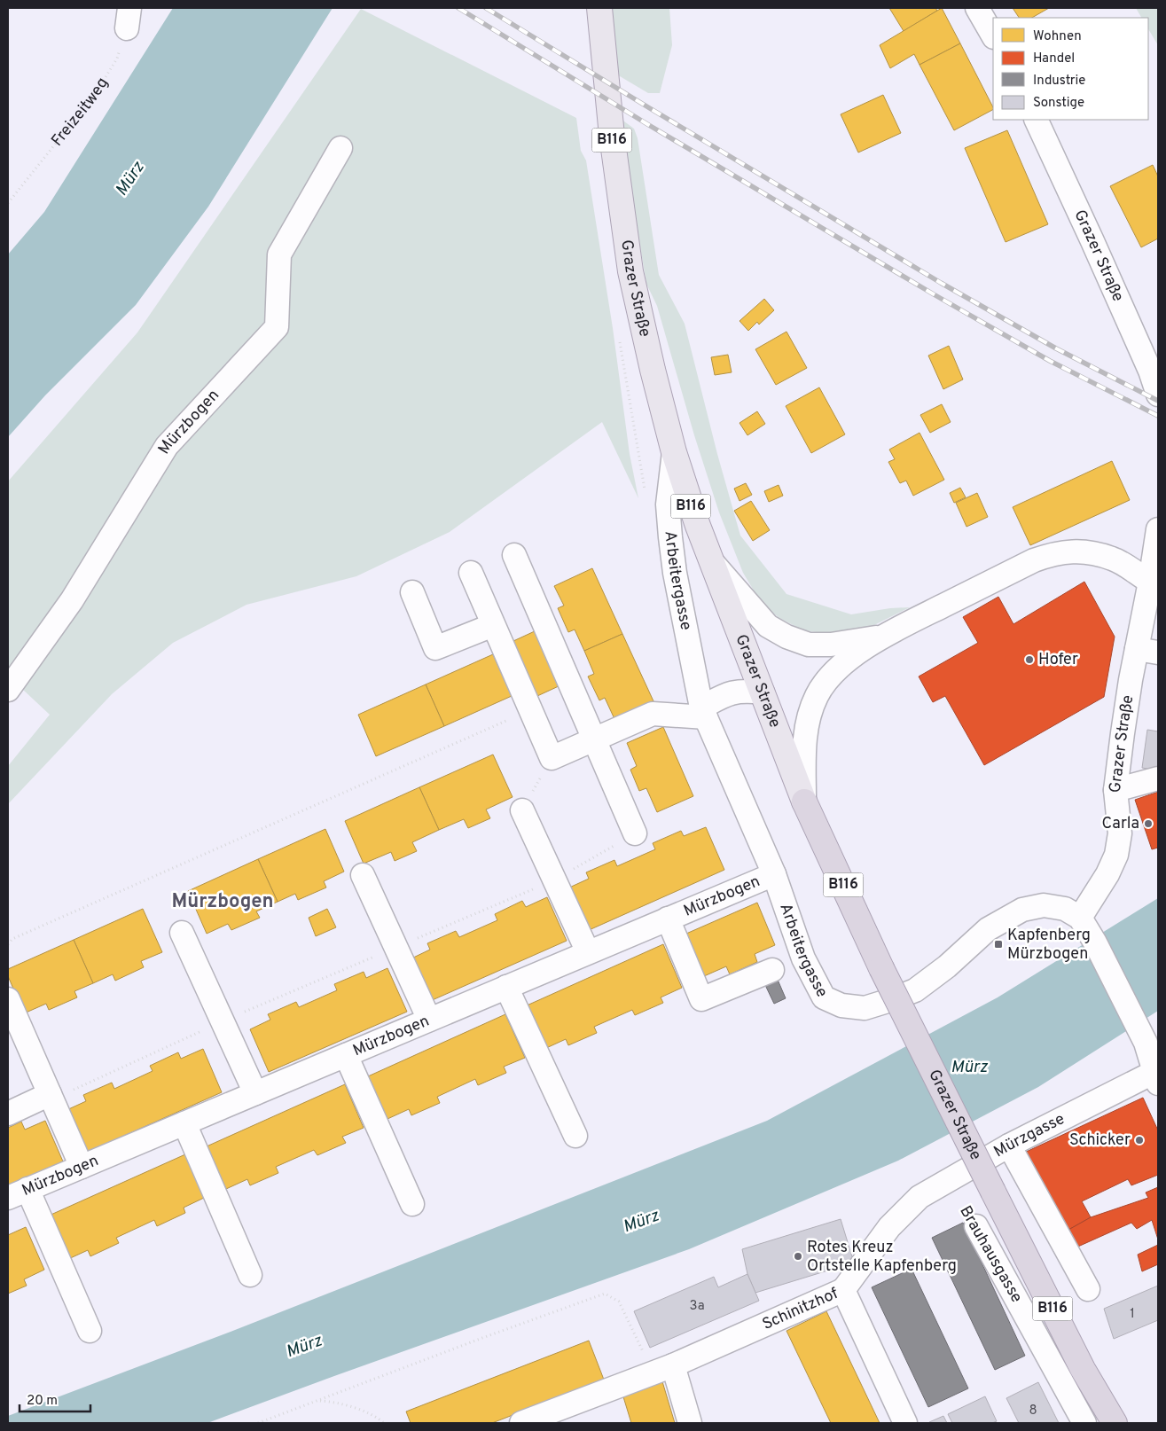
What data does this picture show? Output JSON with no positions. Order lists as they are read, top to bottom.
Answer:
{
  "streets": {
    "highway": ["B116", "Grazer Straße"],
    "street": [
      "Mürzbogen",
      "Arbeitergasse",
      "Mürzgasse",
      "Brauhausgasse",
      "Schinitzhof"
    ],
    "path": ["Freizeitweg"]
  },
  "crossings": [
    ["Grazer Straße", "Arbeitergasse"],
    ["Mürzbogen", "Arbeitergasse"],
    ["Mürzgasse", "Schinitzhof"]
  ],
  "districts": ["Mürzbogen"],
  "water": ["Mürz"],
  "places": {
    "other": [
      "Hofer",
      "Carla",
      "Schicker",
      "Rotes Kreuz Ortstelle Kapfenberg"
    ],
    "transit": ["Kapfenberg Mürzbogen"]
  },
  "house_numbers": ["3a", "1", "8"],
  "legend": [
    "Wohnen",
    "Handel",
    "Industrie",
    "Sonstige"
  ],
  "scale_bar": "20 m"
}
